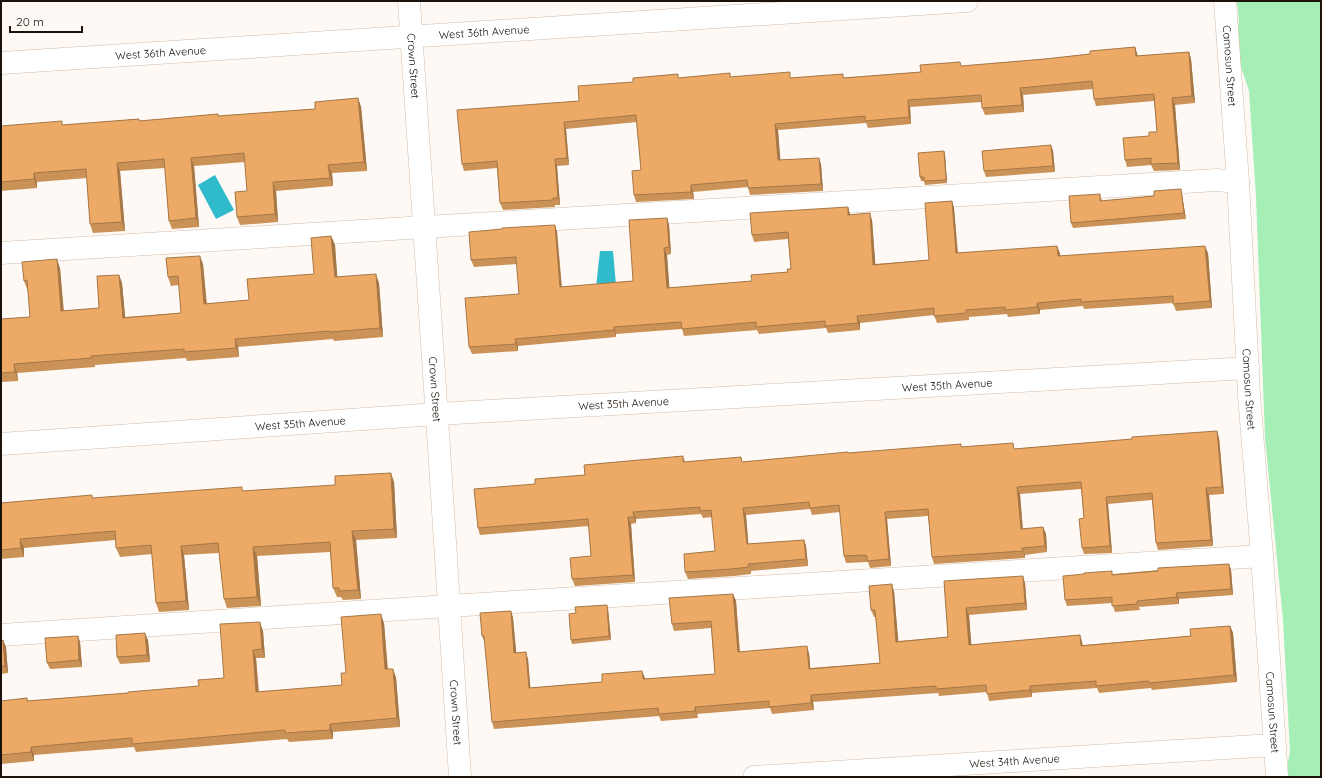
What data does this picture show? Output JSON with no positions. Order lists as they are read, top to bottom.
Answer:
{
  "streets": {
    "street": [
      "West 36th Avenue",
      "Crown Street",
      "Camosun Street",
      "West 35th Avenue",
      "West 34th Avenue"
    ]
  },
  "crossings": [
    ["West 36th Avenue", "Crown Street"],
    ["Crown Street", "West 35th Avenue"],
    ["Camosun Street", "West 35th Avenue"],
    ["Camosun Street", "West 34th Avenue"]
  ],
  "scale_bar": "20 m"
}
